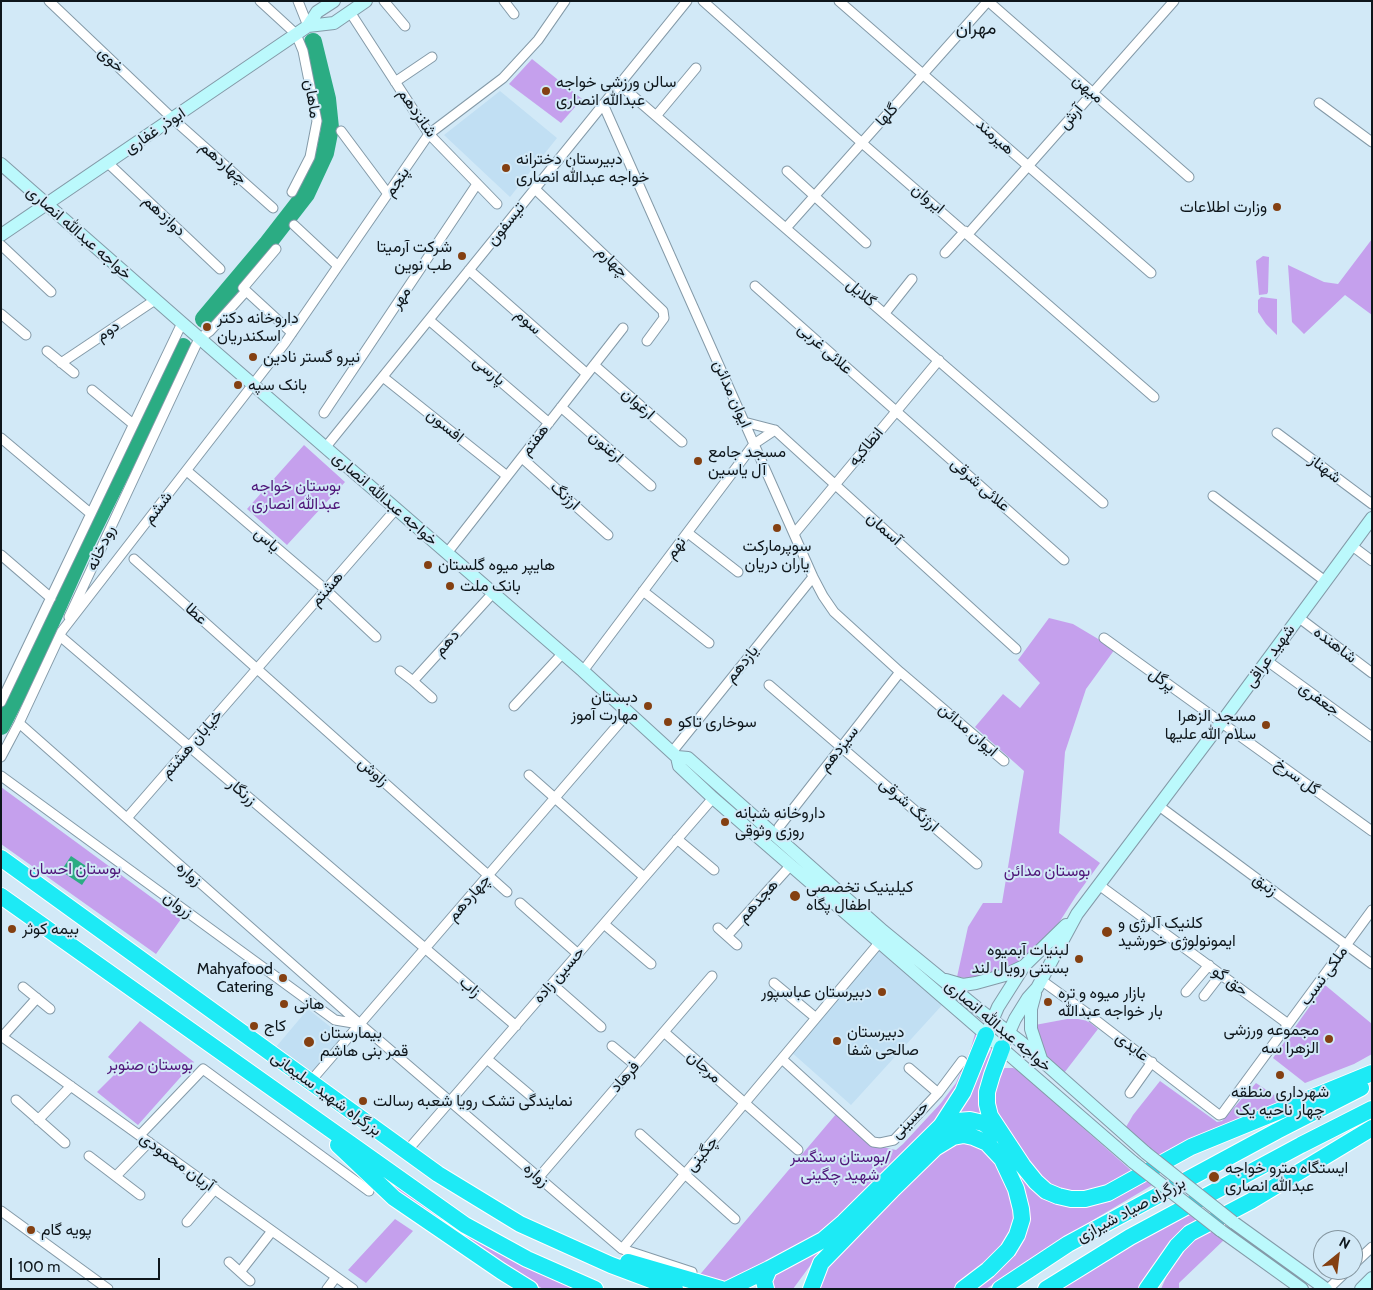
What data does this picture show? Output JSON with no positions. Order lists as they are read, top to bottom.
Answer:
{
  "streets": {
    "highway": ["بزرگراه شهید سلیمانی", "بزرگراه صیاد شیرازی"],
    "main road": ["ابوذر غفاری", "خواجه عبدالله انصاری", "شهید عراقی"],
    "street": [
      "خوی",
      "میهن",
      "ماهان",
      "شانزدهم",
      "گلها",
      "آرش",
      "هیرمند",
      "چهاردهم",
      "پنجم",
      "ایروان",
      "دوازدهم",
      "تیسفون",
      "چهارم",
      "گلایل",
      "مهر",
      "سوم",
      "دوم",
      "علائی غربی",
      "پارسی",
      "ایوان مدائن",
      "ارغوان",
      "افسون",
      "هفتم",
      "ارغنون",
      "انطاکیه",
      "شهناز",
      "علائی شرقی",
      "ارژنگ",
      "ششم",
      "آسمان",
      "یاس",
      "رودخانه",
      "نهم",
      "هشتم",
      "عطا",
      "دهم",
      "شاهنده",
      "یازدهم",
      "پرگل",
      "جعفری",
      "خیابان هشتم",
      "سیزدهم",
      "زاوش",
      "گل سرخ",
      "زرنگار",
      "ارژنگ شرقی",
      "زواره",
      "زنبق",
      "هجدهم",
      "زروان",
      "حسین زاده",
      "ملکی نسب",
      "حق گو",
      "زاب",
      "عابدی",
      "مرجان",
      "فرهاد",
      "حسینی",
      "چگینی",
      "آریان محمودی"
    ]
  },
  "crossings": [
    ["خوی", "ابوذر غفاری"],
    ["خوی", "چهاردهم"],
    ["میهن", "گلها"],
    ["میهن", "آرش"],
    ["ماهان", "ابوذر غفاری"],
    ["شانزدهم", "ابوذر غفاری"],
    ["شانزدهم", "پنجم"],
    ["شانزدهم", "مهر"],
    ["گلها", "هیرمند"],
    ["گلها", "ایروان"],
    ["گلها", "گلایل"],
    ["آرش", "هیرمند"],
    ["آرش", "ایروان"],
    ["ابوذر غفاری", "چهاردهم"],
    ["ابوذر غفاری", "دوازدهم"],
    ["ابوذر غفاری", "خواجه عبدالله انصاری"],
    ["چهاردهم", "خواجه عبدالله انصاری"],
    ["چهاردهم", "زاوش"],
    ["چهاردهم", "زرنگار"],
    ["چهاردهم", "زواره"],
    ["چهاردهم", "زروان"],
    ["چهاردهم", "زاب"],
    ["چهاردهم", "بزرگراه شهید سلیمانی"],
    ["پنجم", "خواجه عبدالله انصاری"],
    ["پنجم", "ششم"],
    ["تیسفون", "خواجه عبدالله انصاری"],
    ["تیسفون", "چهارم"],
    ["تیسفون", "گلایل"],
    ["تیسفون", "سوم"],
    ["تیسفون", "پارسی"],
    ["تیسفون", "ایوان مدائن"],
    ["تیسفون", "افسون"],
    ["خواجه عبدالله انصاری", "دوم"],
    ["خواجه عبدالله انصاری", "هفتم"],
    ["خواجه عبدالله انصاری", "ششم"],
    ["خواجه عبدالله انصاری", "رودخانه"],
    ["خواجه عبدالله انصاری", "نهم"],
    ["خواجه عبدالله انصاری", "هشتم"],
    ["خواجه عبدالله انصاری", "دهم"],
    ["خواجه عبدالله انصاری", "شهید عراقی"],
    ["خواجه عبدالله انصاری", "یازدهم"],
    ["خواجه عبدالله انصاری", "هجدهم"],
    ["خواجه عبدالله انصاری", "حسین زاده"],
    ["خواجه عبدالله انصاری", "چگینی"],
    ["گلایل", "انطاکیه"],
    ["سوم", "هفتم"],
    ["علائی غربی", "انطاکیه"],
    ["علائی غربی", "علائی شرقی"],
    ["پارسی", "هفتم"],
    ["ایوان مدائن", "انطاکیه"],
    ["ایوان مدائن", "آسمان"],
    ["ایوان مدائن", "نهم"],
    ["ایوان مدائن", "یازدهم"],
    ["ایوان مدائن", "سیزدهم"],
    ["ارغوان", "هفتم"],
    ["افسون", "هفتم"],
    ["هفتم", "ارغنون"],
    ["هفتم", "ارژنگ"],
    ["انطاکیه", "علائی شرقی"],
    ["انطاکیه", "آسمان"],
    ["ششم", "یاس"],
    ["ششم", "رودخانه"],
    ["ششم", "زرنگار"],
    ["آسمان", "نهم"],
    ["یاس", "هشتم"],
    ["رودخانه", "زرنگار"],
    ["رودخانه", "زواره"],
    ["هشتم", "عطا"],
    ["هشتم", "خیابان هشتم"],
    ["هشتم", "زاوش"],
    ["عطا", "خیابان هشتم"],
    ["عطا", "زاوش"],
    ["شاهنده", "شهید عراقی"],
    ["شهید عراقی", "پرگل"],
    ["شهید عراقی", "جعفری"],
    ["شهید عراقی", "گل سرخ"],
    ["شهید عراقی", "زنبق"],
    ["شهید عراقی", "حق گو"],
    ["شهید عراقی", "عابدی"],
    ["پرگل", "گل سرخ"],
    ["خیابان هشتم", "زاوش"],
    ["خیابان هشتم", "زرنگار"],
    ["خیابان هشتم", "زواره"],
    ["سیزدهم", "ارژنگ شرقی"],
    ["زرنگار", "زاب"],
    ["زواره", "زروان"],
    ["زواره", "حسین زاده"],
    ["زواره", "فرهاد"],
    ["زواره", "چگینی"],
    ["زنبق", "ملکی نسب"],
    ["حسین زاده", "زاب"],
    ["حسین زاده", "بزرگراه شهید سلیمانی"],
    ["ملکی نسب", "حق گو"],
    ["ملکی نسب", "عابدی"],
    ["مرجان", "فرهاد"],
    ["مرجان", "چگینی"],
    ["حسینی", "چگینی"]
  ],
  "districts": ["مهران"],
  "parks": [
    "بوستان خواجه عبدالله انصاری",
    "بوستان احسان",
    "بوستان مدائن",
    "بوستان صنوبر",
    "بوستان سنگسر/ شهید چگینی"
  ],
  "places": [
    "سالن ورزشی خواجه عبدالله انصاری",
    "دبیرستان دخترانه خواجه عبدالله انصاری",
    "وزارت اطلاعات",
    "شرکت آرمیتا طب نوین",
    "داروخانه دکتر اسکندریان",
    "نیرو گستر نادین",
    "بانک سپه",
    "مسجد جامع آل یاسین",
    "سوپرمارکت یاران دریان",
    "هایپر میوه گلستان",
    "بانک ملت",
    "دبستان مهارت آموز",
    "سوخاری تاکو",
    "مسجد الزهرا سلام الله علیها",
    "داروخانه شبانه روزی وثوقی",
    "کیلینیک تخصصی اطفال پگاه",
    "بیمه کوثر",
    "کلنیک آلرژی و ایمونولوژی خورشید",
    "لبنیات آبمیوه بستنی رویال لند",
    "Mahyafood Catering",
    "دبیرستان عباسپور",
    "بازار میوه و تره بار خواجه عبدالله",
    "هانی",
    "کاج",
    "مجموعه ورزشی الزهرا سه",
    "دبیرستان صالحی شفا",
    "بیمارستان قمر بنی هاشم",
    "شهرداری منطقه چهار ناحیه یک",
    "نمایندگی تشک رویا شعبه رسالت",
    "ایستگاه مترو خواجه عبدالله انصاری",
    "پویه گام"
  ],
  "scale_bar": "100 m",
  "north": "top right"
}
